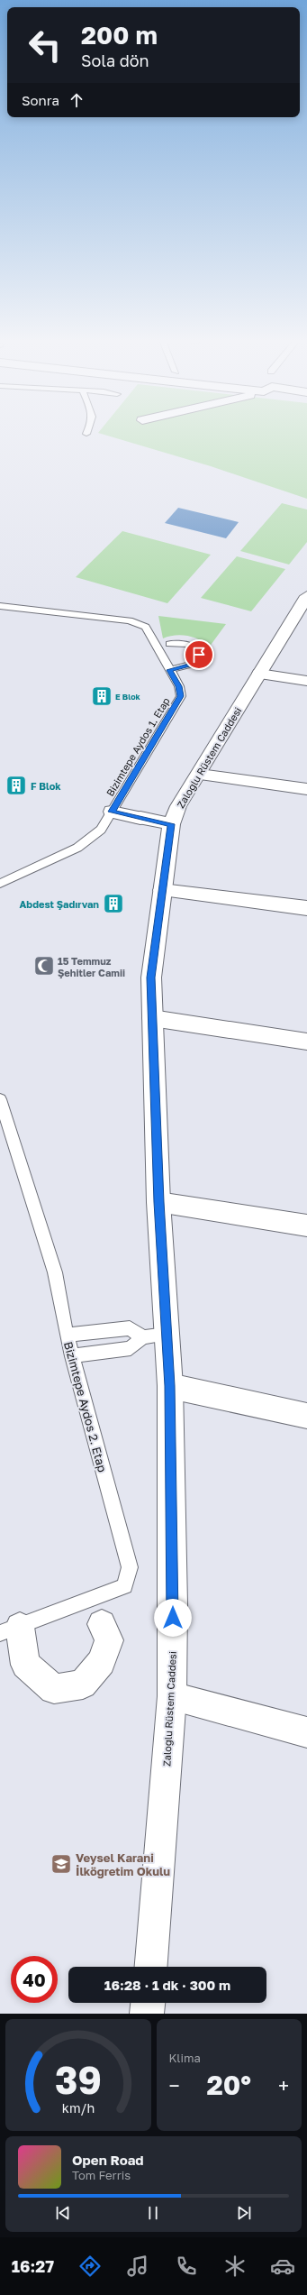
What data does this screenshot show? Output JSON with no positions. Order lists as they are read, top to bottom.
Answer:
{
  "streets": {
    "street": ["Zaloğlu Rüstem Caddesi"],
    "lane": ["Bizimtepe Aydos 1. Etap", "Bizimtepe Aydos 2. Etap"]
  },
  "places": {
    "building": ["E Blok", "F Blok", "Abdest Şadırvan"],
    "mosque": ["15 Temmuz Şehitler Camii"],
    "school or university": ["Veysel Karani İlköğretim Okulu"]
  },
  "page": {
    "turn": ["200 m", "Sola dön"],
    "then": "Sonra",
    "limit": "40",
    "trip": "16:28 · 1 dk · 300 m",
    "tile": "Klima",
    "heat": ["−", "20°", "+"],
    "song": ["Open Road", "Tom Ferris"],
    "tabs": "16:27",
    "gauge": ["39", "km/h"]
  }
}
